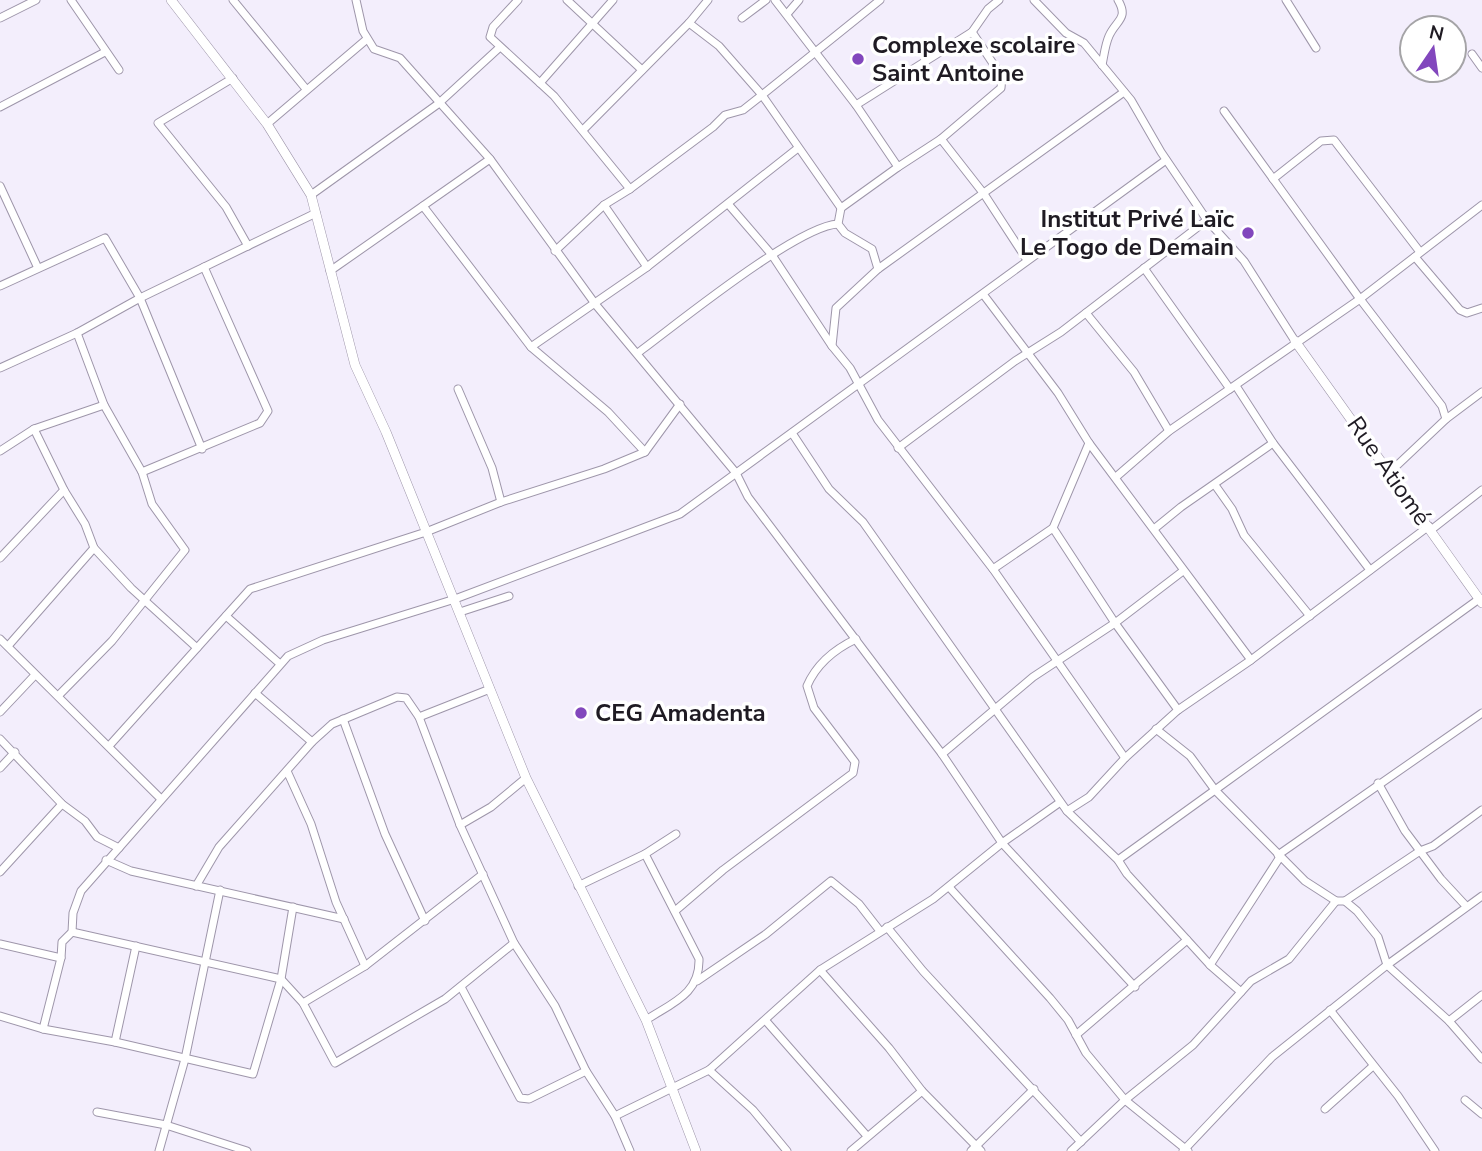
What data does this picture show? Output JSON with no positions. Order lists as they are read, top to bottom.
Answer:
{
  "streets": {
    "street": ["Rue Atiomé"]
  },
  "places": ["Complexe scolaire Saint Antoine", "Institut Privé Laïc Le Togo de Demain", "CEG Amadenta"],
  "north": "top"
}
